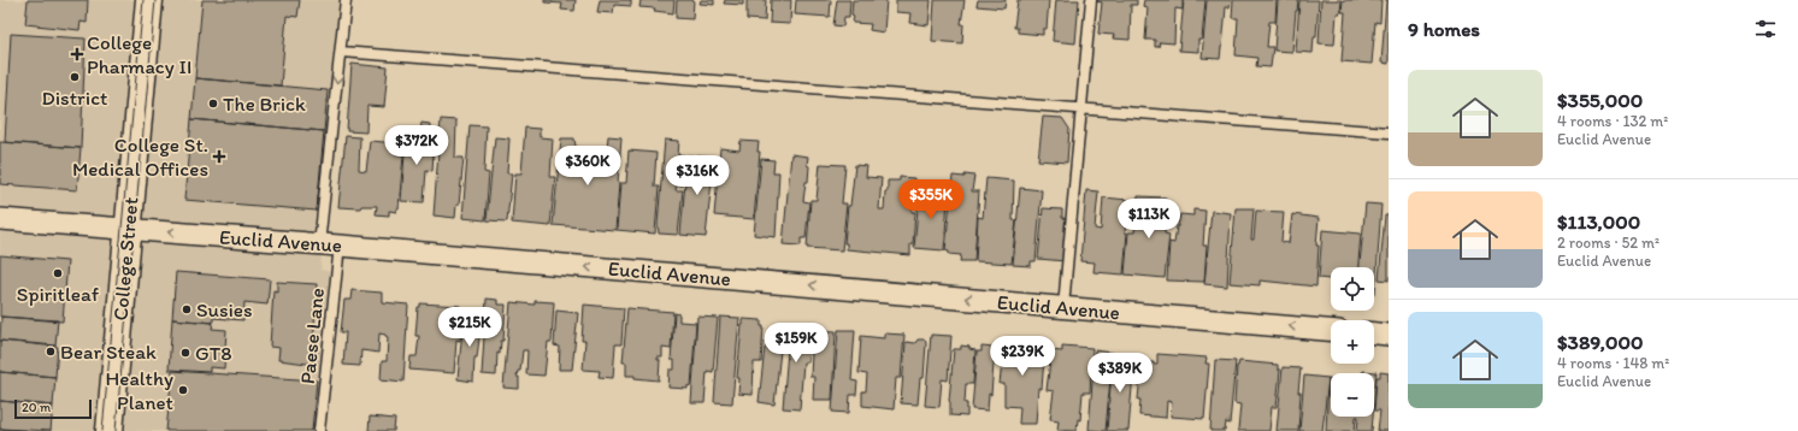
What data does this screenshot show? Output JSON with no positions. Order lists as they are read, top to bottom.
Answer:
{
  "streets": {
    "main road": ["College Street"],
    "street": ["Euclid Avenue"],
    "lane": ["Paese Lane"]
  },
  "crossings": [
    ["Euclid Avenue", "College Street"],
    ["Euclid Avenue", "Paese Lane"]
  ],
  "one_way": ["Euclid Avenue"],
  "places": {
    "health": ["College Pharmacy II", "College St. Medical Offices"],
    "other": [
      "District",
      "The Brick",
      "Spiritleaf",
      "Susies",
      "Bear Steak",
      "GT8",
      "Healthy Planet"
    ]
  },
  "scale_bar": "20 m",
  "page": {
    "heading": "9 homes",
    "list": [
      {
        "name": "$355,000",
        "note": "4 rooms · 132 m² · Euclid Avenue"
      },
      {
        "name": "$113,000",
        "note": "2 rooms · 52 m² · Euclid Avenue"
      },
      {
        "name": "$389,000",
        "note": "4 rooms · 148 m² · Euclid Avenue"
      }
    ],
    "price": [
      "$372K",
      "$360K",
      "$316K",
      "$355K",
      "$113K",
      "$215K",
      "$159K",
      "$239K",
      "$389K"
    ],
    "map_buttons": ["+", "−"],
    "scale": "20 m"
  }
}
